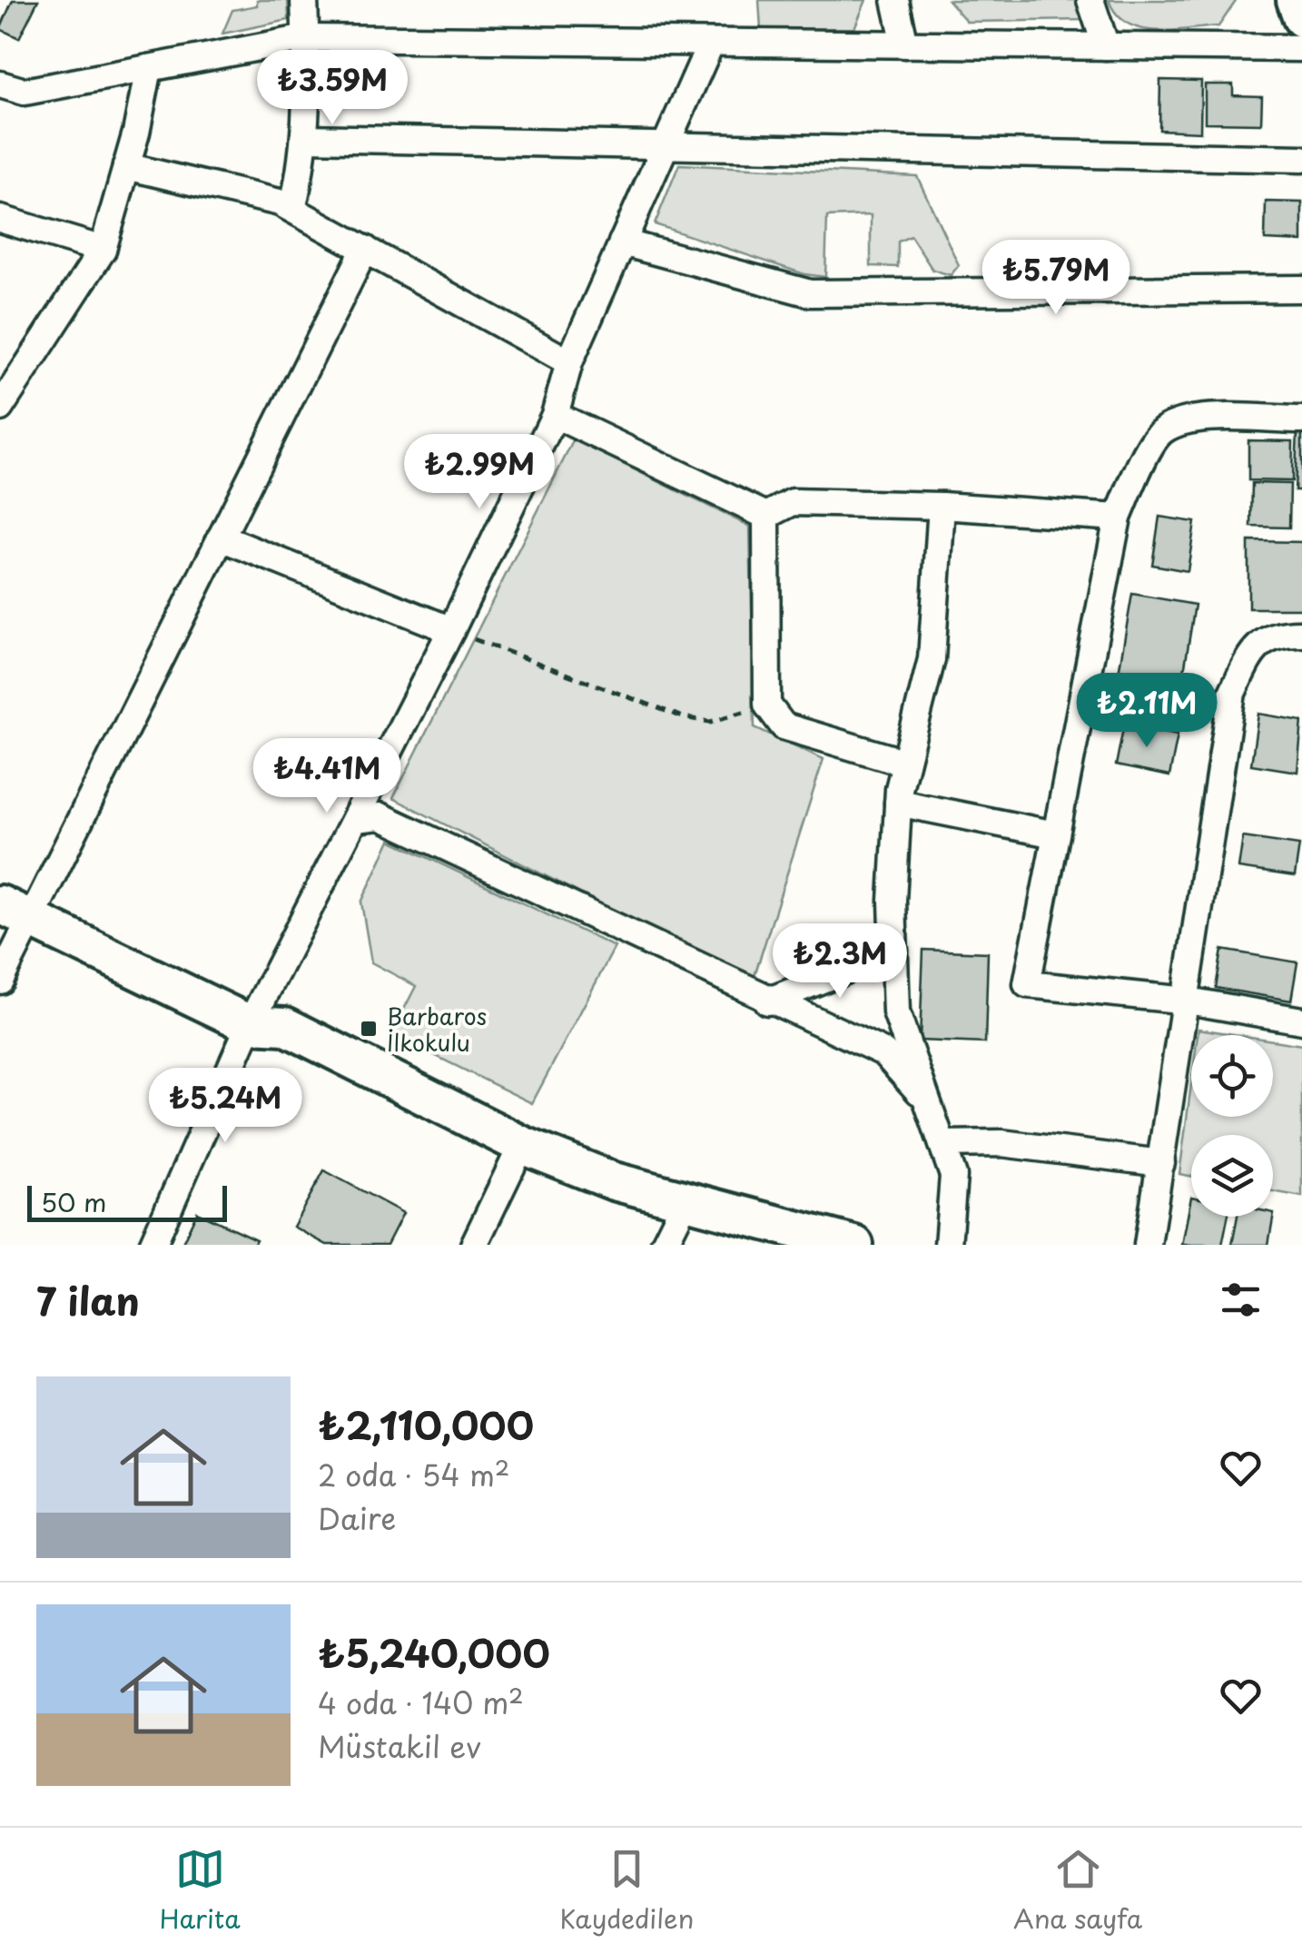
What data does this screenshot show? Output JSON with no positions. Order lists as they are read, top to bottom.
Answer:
{
  "places": {
    "transit": ["Barbaros İlkokulu"]
  },
  "scale_bar": "50 m",
  "page": {
    "price": [
      "₺3.59M",
      "₺5.79M",
      "₺2.99M",
      "₺2.11M",
      "₺4.41M",
      "₺2.3M",
      "₺5.24M"
    ],
    "scale": "50 m",
    "heading": "7 ilan",
    "list": [
      {
        "name": "₺2,110,000",
        "note": "2 oda · 54 m² · Daire"
      },
      {
        "name": "₺5,240,000",
        "note": "4 oda · 140 m² · Müstakil ev"
      }
    ],
    "tabs": ["Harita", "Kaydedilen", "Ana sayfa"]
  }
}
